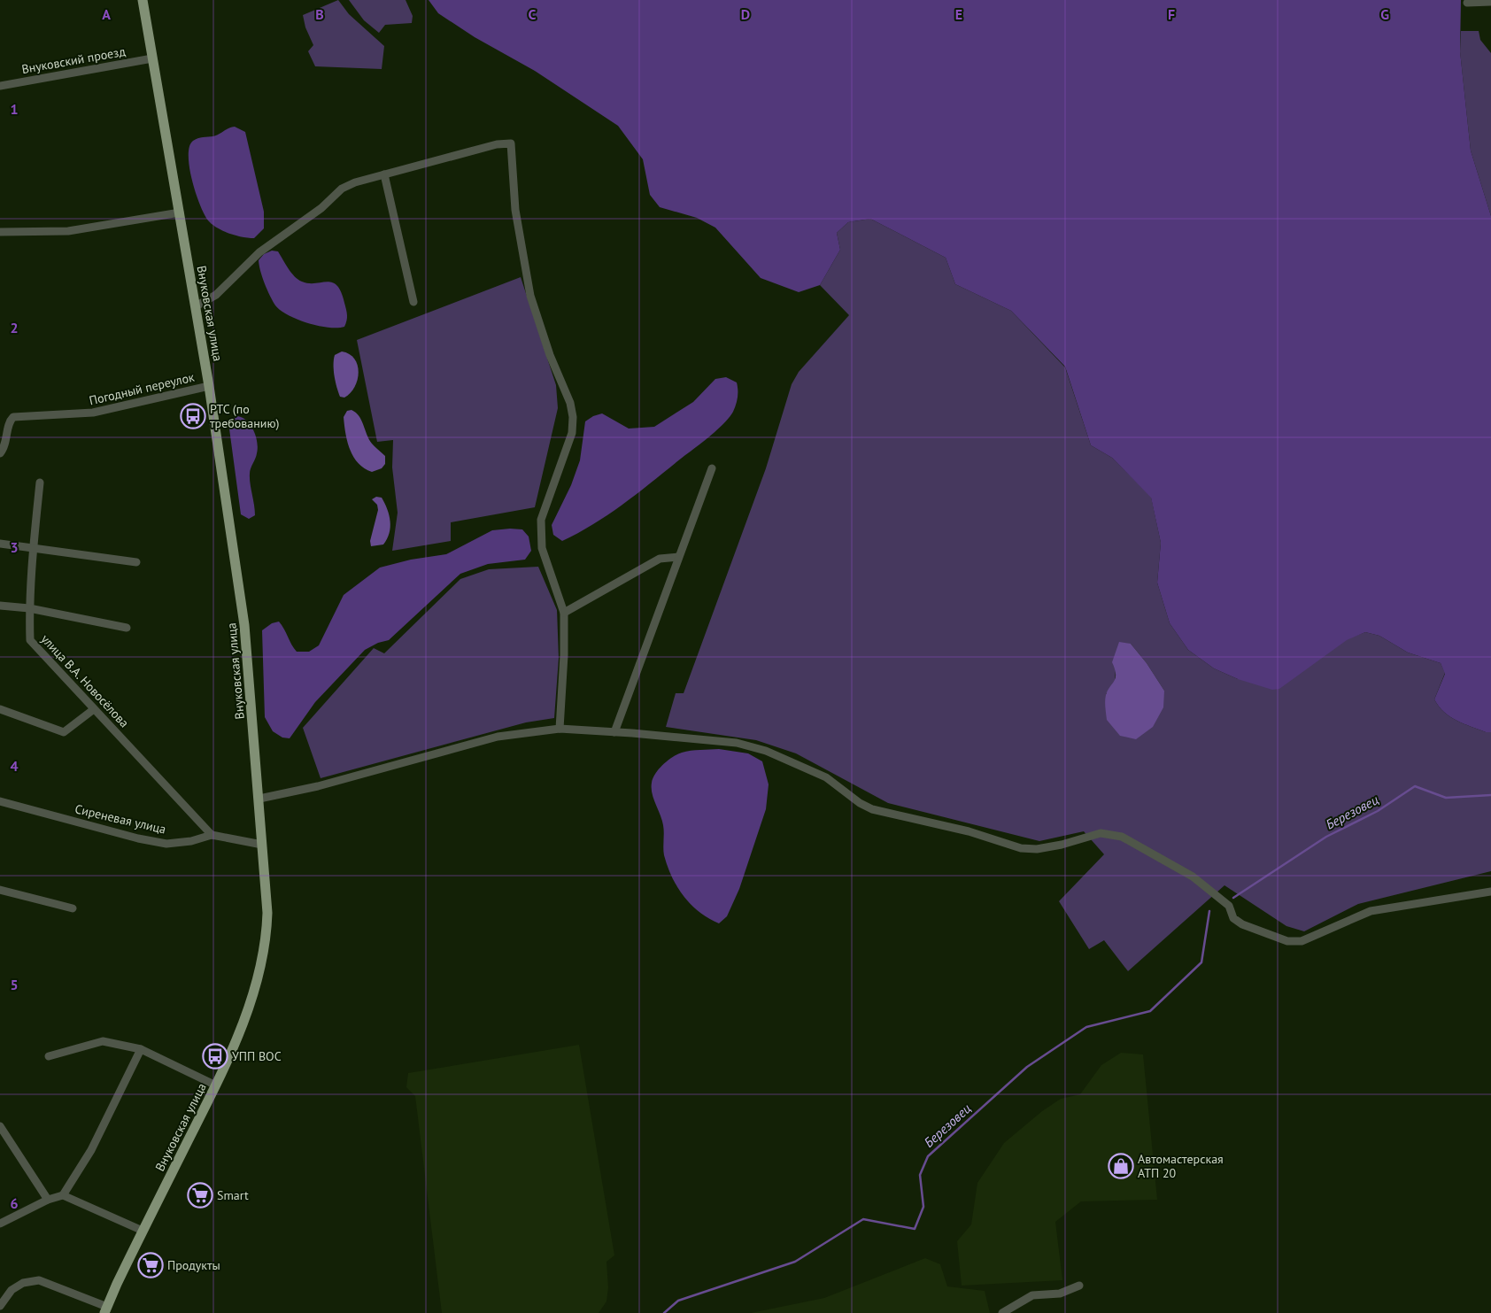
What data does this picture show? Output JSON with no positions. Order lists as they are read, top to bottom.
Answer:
{
  "streets": {
    "main road": ["Внуковская улица"],
    "street": [
      "Внуковский проезд",
      "Погодный переулок",
      "улица В.А. Новосёлова",
      "Сиреневая улица"
    ]
  },
  "crossings": [
    ["Внуковский проезд", "Внуковская улица"],
    ["Внуковская улица", "Погодный переулок"],
    ["Внуковская улица", "Сиреневая улица"],
    ["улица В.А. Новосёлова", "Сиреневая улица"]
  ],
  "water": ["Березовец"],
  "places": {
    "bus stop": ["РТС (по требованию)", "УПП ВОС"],
    "shop": ["Автомастерская АТП 20"],
    "supermarket": ["Smart", "Продукты"]
  },
  "grid": {
    "columns": [
      "A",
      "B",
      "C",
      "D",
      "E",
      "F",
      "G"
    ],
    "rows": [
      "1",
      "2",
      "3",
      "4",
      "5",
      "6"
    ]
  }
}
